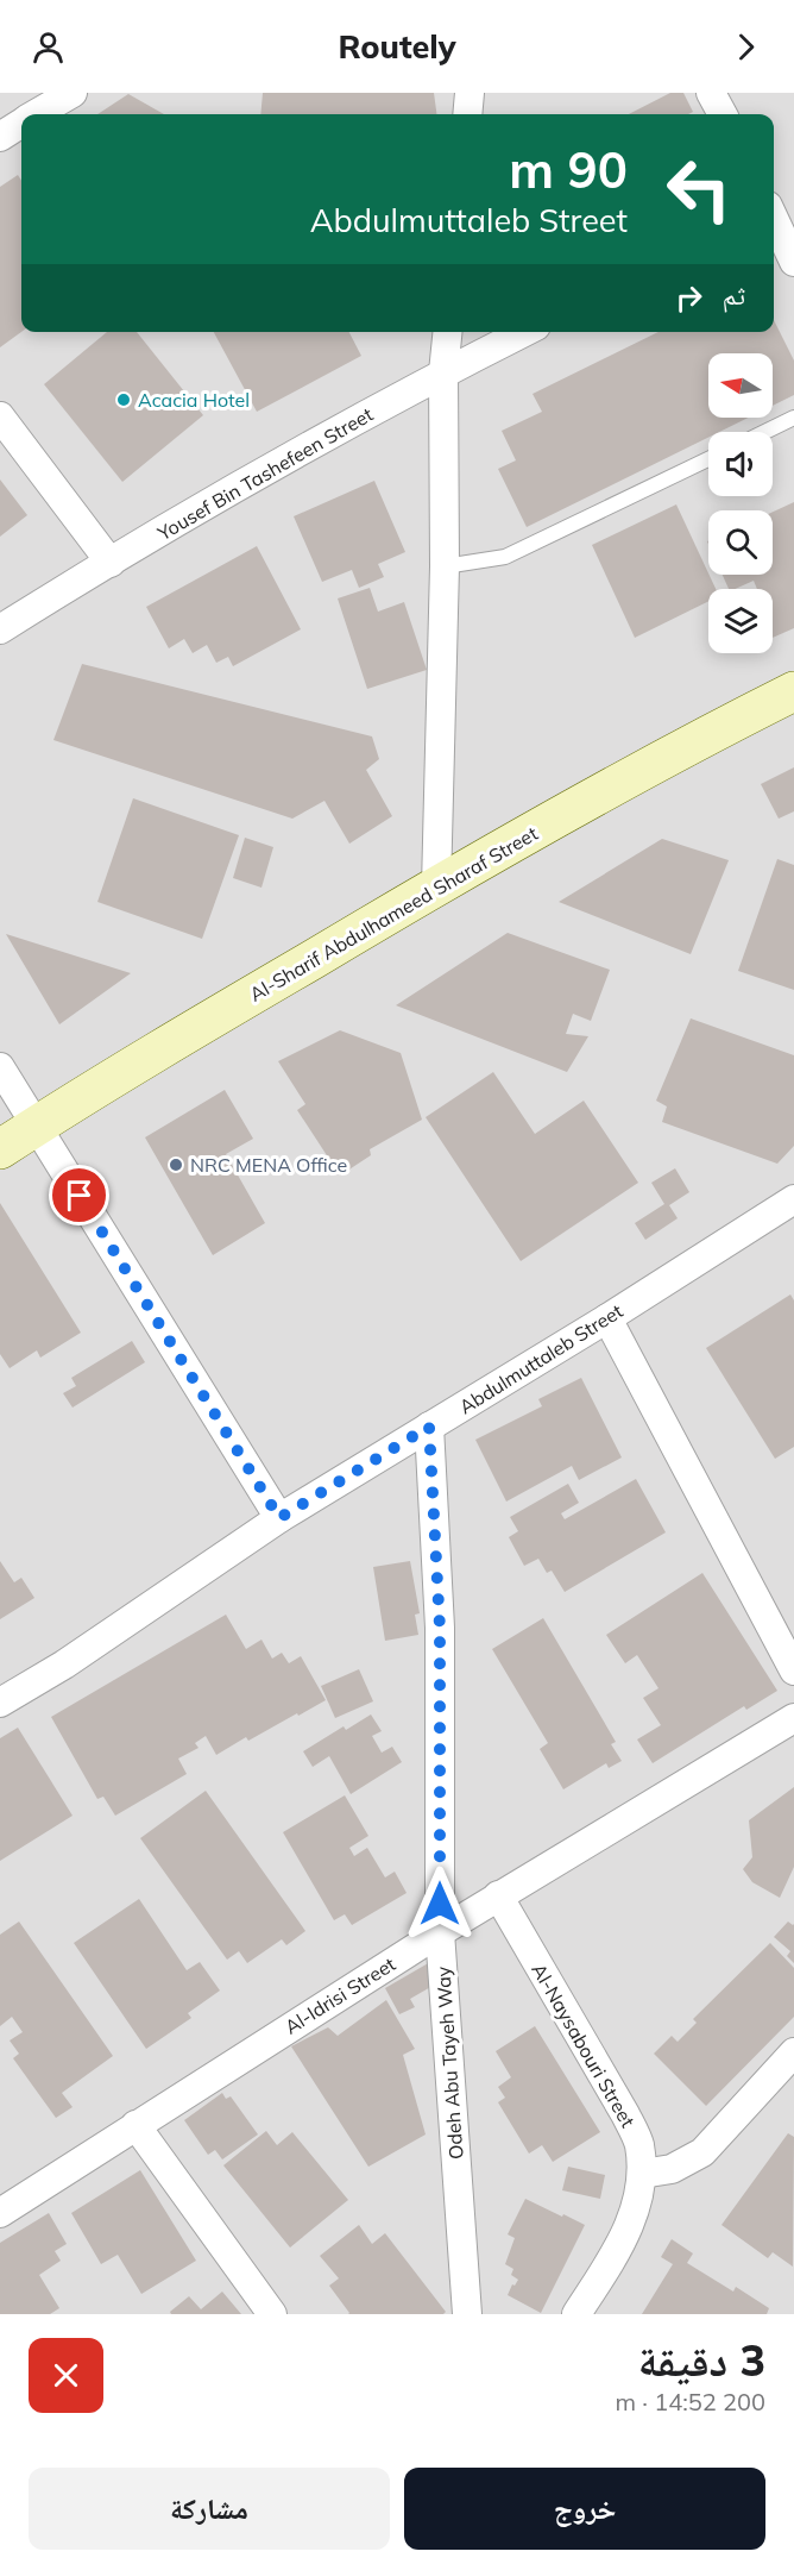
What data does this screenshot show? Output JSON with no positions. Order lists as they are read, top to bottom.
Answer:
{
  "streets": {
    "street": [
      "Yousef Bin Tashefeen Street",
      "Al-Sharif Abdulhameed Sharaf Street",
      "Abdulmuttaleb Street",
      "Al-Idrisi Street",
      "Al-Naysabouri Street",
      "Odeh Abu Tayeh Way"
    ]
  },
  "crossings": [
    ["Abdulmuttaleb Street", "Odeh Abu Tayeh Way"],
    ["Al-Idrisi Street", "Al-Naysabouri Street"],
    ["Al-Idrisi Street", "Odeh Abu Tayeh Way"]
  ],
  "places": ["Acacia Hotel", "NRC MENA Office"],
  "north": "left",
  "page": {
    "header": "Routely",
    "turn": ["90 m", "Abdulmuttaleb Street"],
    "then": "ثم",
    "heading": ["3 دقيقة", "200 m · 14:52"],
    "buttons": ["خروج", "مشاركة"]
  }
}
